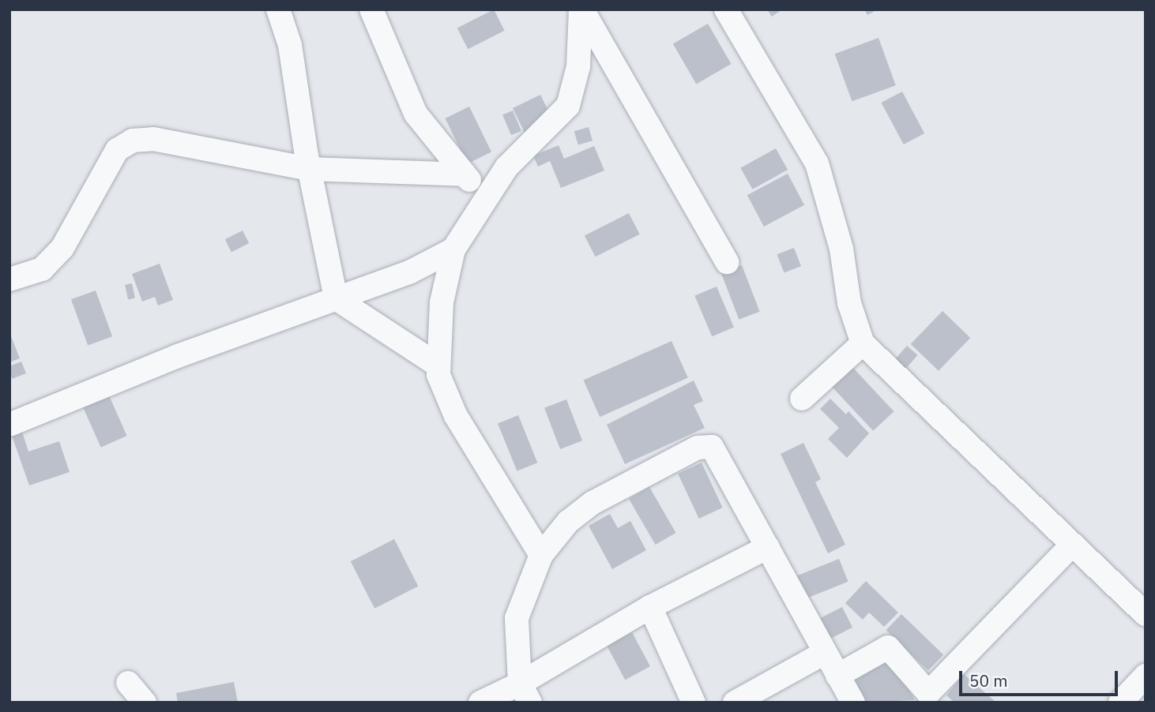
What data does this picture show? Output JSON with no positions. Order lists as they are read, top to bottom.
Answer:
{
  "scale_bar": "50 m"
}
